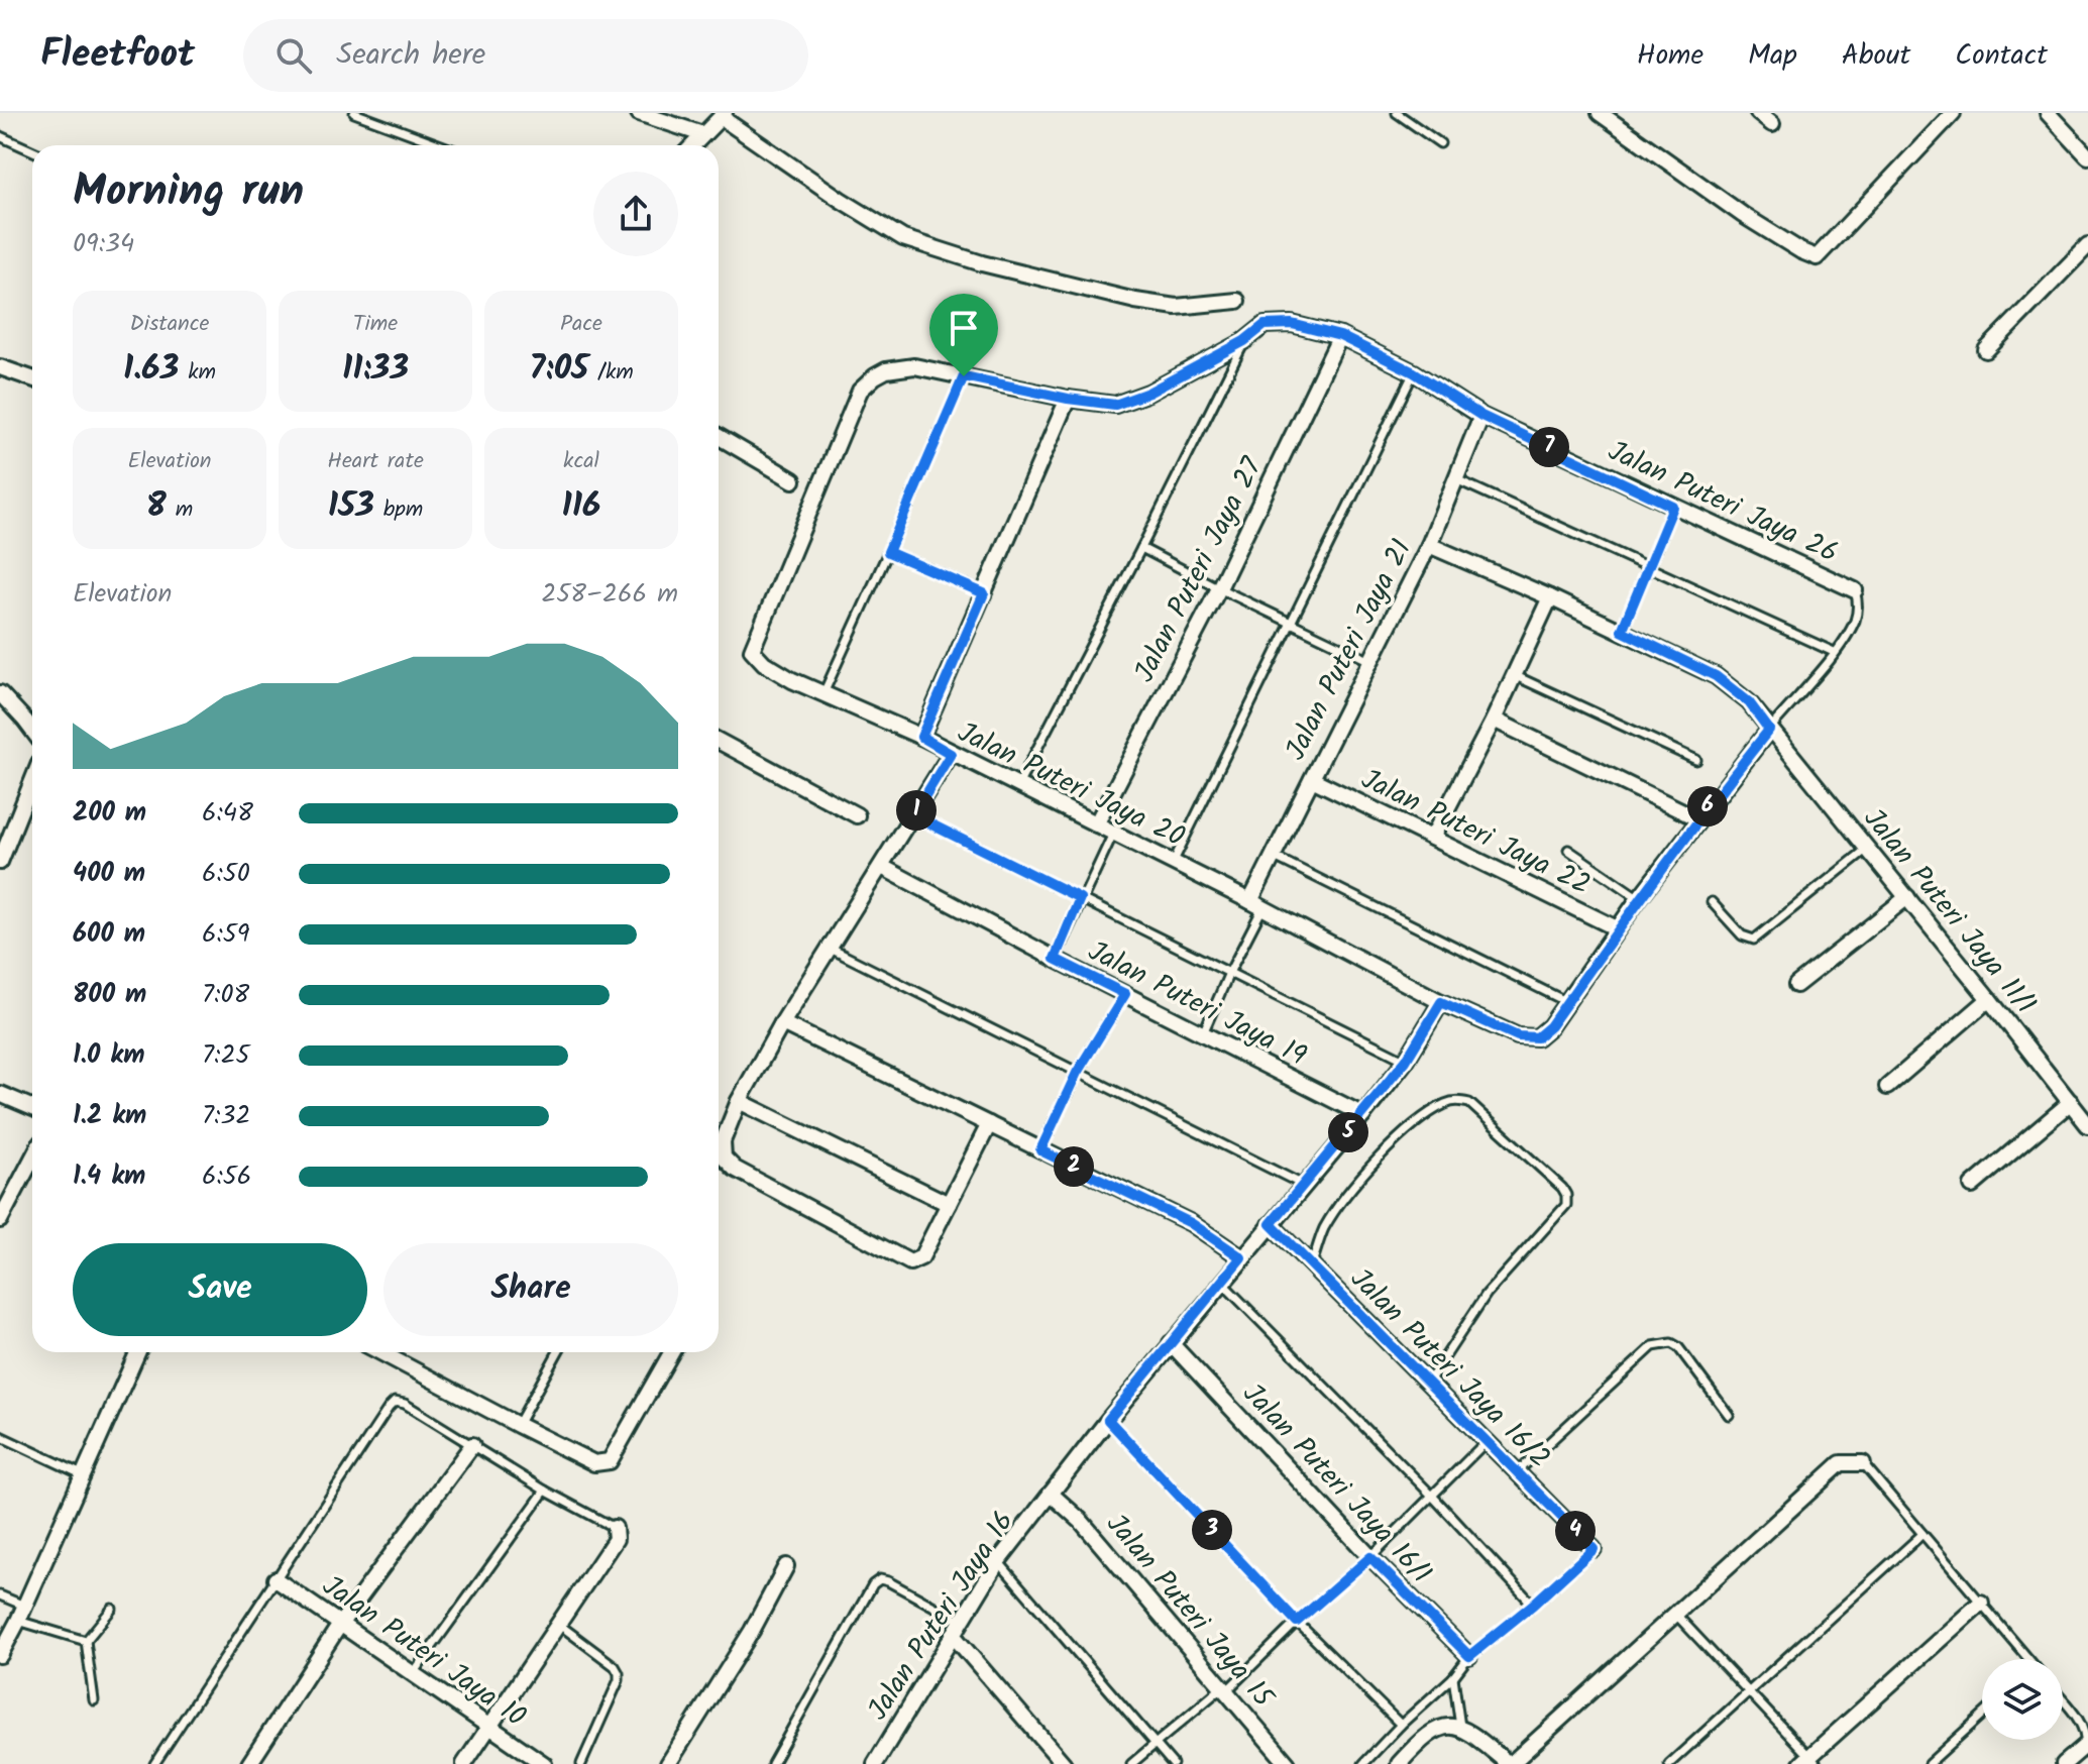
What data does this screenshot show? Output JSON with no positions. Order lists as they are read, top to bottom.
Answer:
{
  "streets": {
    "street": [
      "Jalan Puteri Jaya 26",
      "Jalan Puteri Jaya 27",
      "Jalan Puteri Jaya 21",
      "Jalan Puteri Jaya 20",
      "Jalan Puteri Jaya 22",
      "Jalan Puteri Jaya 11/1",
      "Jalan Puteri Jaya 19",
      "Jalan Puteri Jaya 16/2",
      "Jalan Puteri Jaya 16/1",
      "Jalan Puteri Jaya 15",
      "Jalan Puteri Jaya 16",
      "Jalan Puteri Jaya 10"
    ]
  },
  "crossings": [
    ["Jalan Puteri Jaya 26", "Jalan Puteri Jaya 27"],
    ["Jalan Puteri Jaya 26", "Jalan Puteri Jaya 21"],
    ["Jalan Puteri Jaya 26", "Jalan Puteri Jaya 20"],
    ["Jalan Puteri Jaya 27", "Jalan Puteri Jaya 20"],
    ["Jalan Puteri Jaya 21", "Jalan Puteri Jaya 20"],
    ["Jalan Puteri Jaya 21", "Jalan Puteri Jaya 22"],
    ["Jalan Puteri Jaya 21", "Jalan Puteri Jaya 11/1"],
    ["Jalan Puteri Jaya 20", "Jalan Puteri Jaya 16"],
    ["Jalan Puteri Jaya 19", "Jalan Puteri Jaya 16"],
    ["Jalan Puteri Jaya 16/2", "Jalan Puteri Jaya 16"],
    ["Jalan Puteri Jaya 16/1", "Jalan Puteri Jaya 16"],
    ["Jalan Puteri Jaya 15", "Jalan Puteri Jaya 16"]
  ],
  "page": {
    "header": "Fleetfoot",
    "search": "Search here",
    "nav": [
      "Home",
      "Map",
      "About",
      "Contact"
    ],
    "heading": ["Morning run", "09:34"],
    "stats": [
      ["Distance", "1.63 km"],
      ["Time", "11:33"],
      ["Pace", "7:05 /km"],
      ["Elevation", "8 m"],
      ["Heart rate", "153 bpm"],
      ["kcal", "116"]
    ],
    "pins": [
      "7",
      "6",
      "1",
      "5",
      "2",
      "3",
      "4"
    ],
    "chart": ["Elevation", "258–266 m"],
    "list": [
      {
        "name": "200 m",
        "note": "6:48"
      },
      {
        "name": "400 m",
        "note": "6:50"
      },
      {
        "name": "600 m",
        "note": "6:59"
      },
      {
        "name": "800 m",
        "note": "7:08"
      },
      {
        "name": "1.0 km",
        "note": "7:25"
      },
      {
        "name": "1.2 km",
        "note": "7:32"
      },
      {
        "name": "1.4 km",
        "note": "6:56"
      }
    ],
    "buttons": ["Save", "Share"]
  }
}
